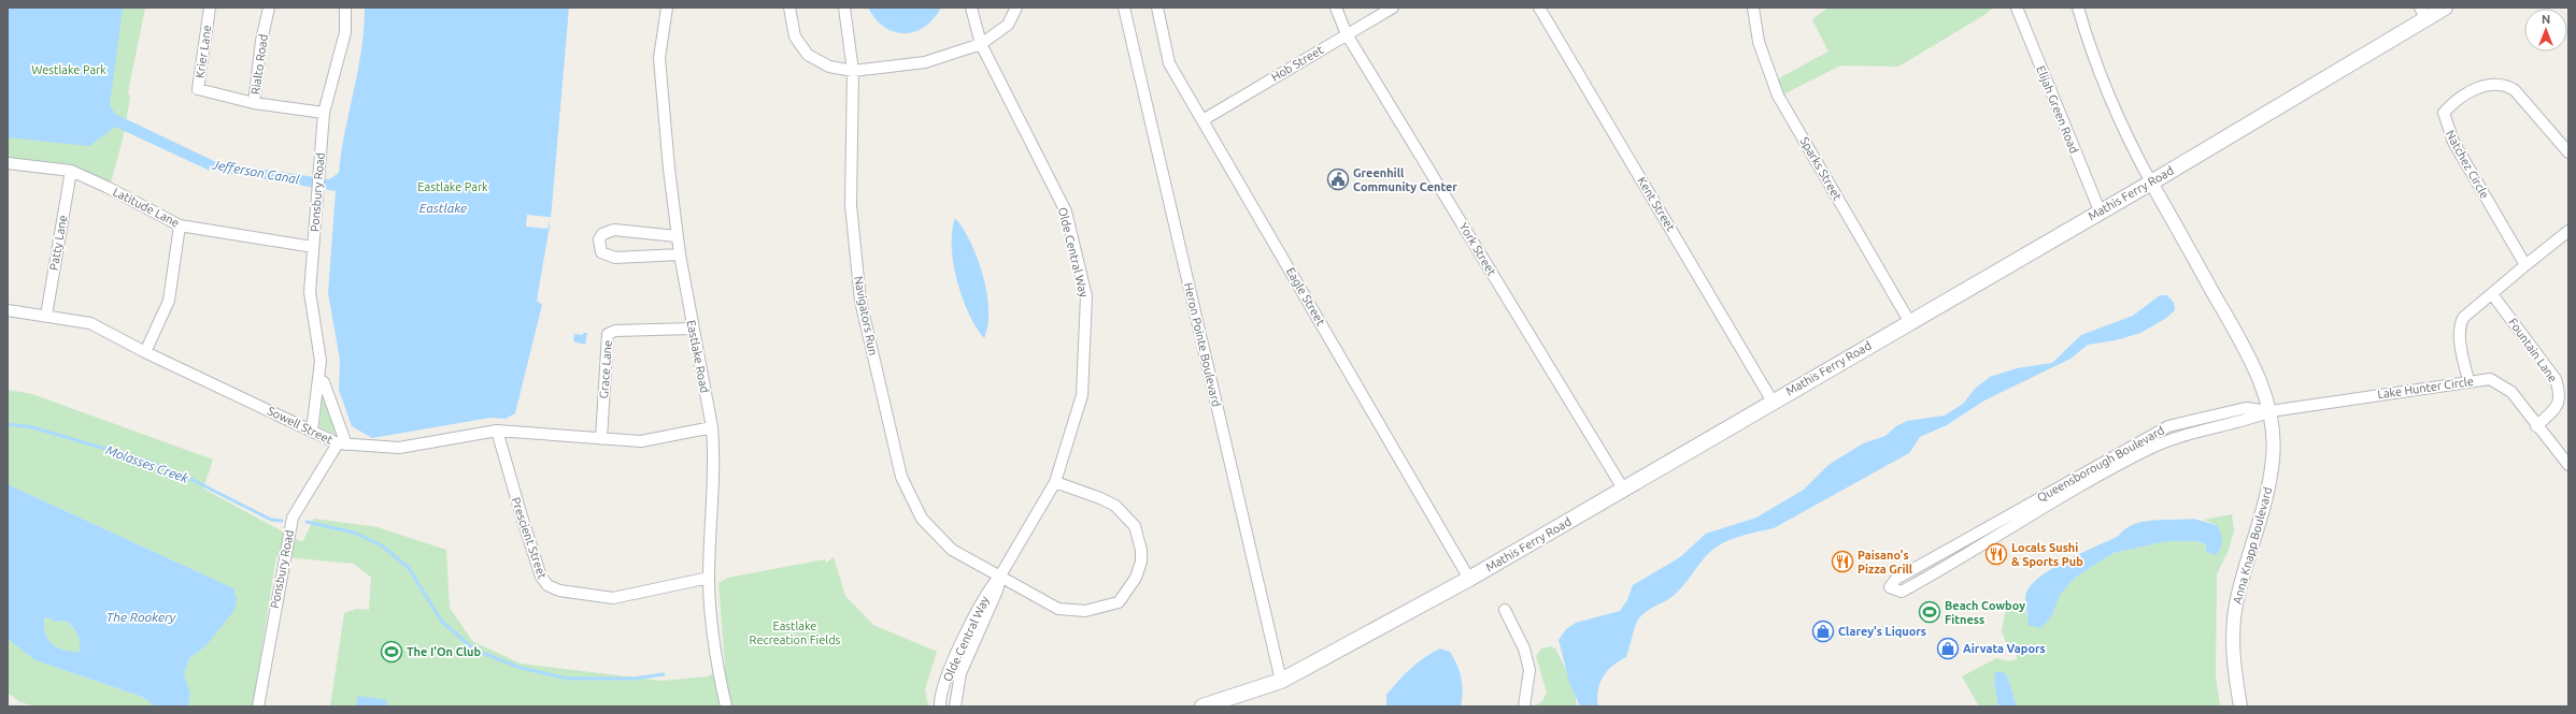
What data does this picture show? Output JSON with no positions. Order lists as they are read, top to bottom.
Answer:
{
  "streets": {
    "main road": ["Mathis Ferry Road"],
    "street": [
      "Krier Lane",
      "Hob Street",
      "Rialto Road",
      "Elijah Green Road",
      "Natchez Circle",
      "Sparks Street",
      "Ponsbury Road",
      "Kent Street",
      "Latitude Lane",
      "Patty Lane",
      "York Street",
      "Olde Central Way",
      "Eagle Street",
      "Navigators Run",
      "Heron Pointe Boulevard",
      "Fountain Lane",
      "Eastlake Road",
      "Grace Lane",
      "Lake Hunter Circle",
      "Sowell Street",
      "Queensborough Boulevard",
      "Prescient Street",
      "Anna Knapp Boulevard"
    ]
  },
  "crossings": [
    ["Krier Lane", "Rialto Road"],
    ["Hob Street", "York Street"],
    ["Hob Street", "Eagle Street"],
    ["Rialto Road", "Ponsbury Road"],
    ["Elijah Green Road", "Mathis Ferry Road"],
    ["Sparks Street", "Mathis Ferry Road"],
    ["Ponsbury Road", "Latitude Lane"],
    ["Ponsbury Road", "Sowell Street"],
    ["Mathis Ferry Road", "Kent Street"],
    ["Mathis Ferry Road", "York Street"],
    ["Mathis Ferry Road", "Eagle Street"],
    ["Mathis Ferry Road", "Heron Pointe Boulevard"],
    ["Mathis Ferry Road", "Anna Knapp Boulevard"],
    ["Latitude Lane", "Patty Lane"],
    ["Patty Lane", "Sowell Street"],
    ["Olde Central Way", "Navigators Run"],
    ["Fountain Lane", "Lake Hunter Circle"],
    ["Eastlake Road", "Grace Lane"],
    ["Eastlake Road", "Sowell Street"],
    ["Eastlake Road", "Prescient Street"],
    ["Grace Lane", "Sowell Street"],
    ["Lake Hunter Circle", "Queensborough Boulevard"],
    ["Lake Hunter Circle", "Anna Knapp Boulevard"],
    ["Sowell Street", "Prescient Street"],
    ["Queensborough Boulevard", "Anna Knapp Boulevard"]
  ],
  "water": [
    "Jefferson Canal",
    "Eastlake",
    "Molasses Creek",
    "The Rookery"
  ],
  "parks": ["Westlake Park", "Eastlake Park", "Eastlake Recreation Fields"],
  "places": {
    "public building": ["Greenhill Community Center"],
    "restaurant": ["Locals Sushi & Sports Pub", "Paisano's Pizza Grill"],
    "sports": ["Beach Cowboy Fitness", "The I'On Club"],
    "shop": ["Clarey's Liquors", "Airvata Vapors"]
  },
  "north": "top"
}
